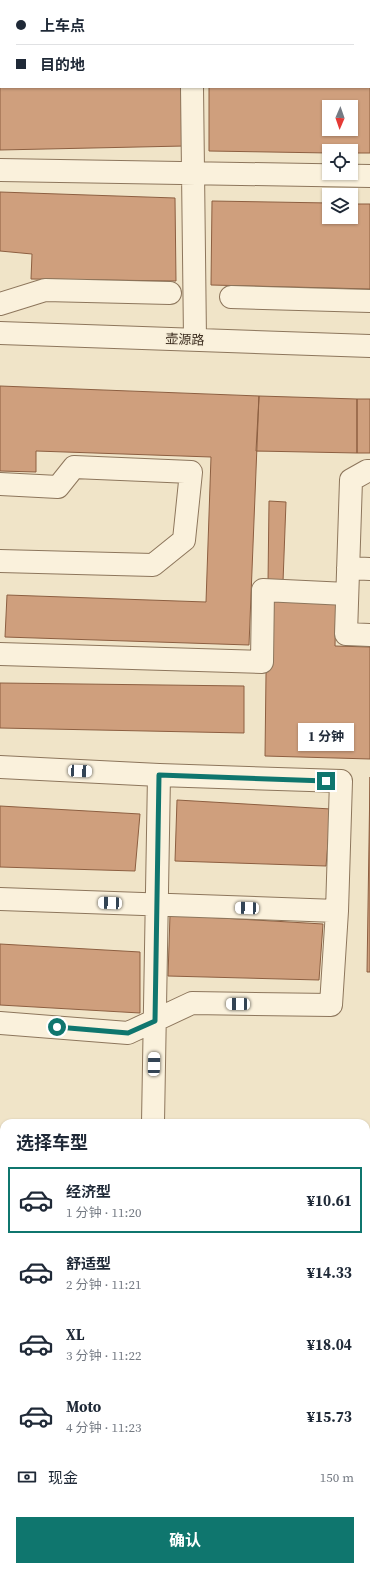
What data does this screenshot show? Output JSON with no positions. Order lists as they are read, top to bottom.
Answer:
{
  "streets": {
    "street": ["壶源路"]
  },
  "north": "bottom",
  "page": {
    "banner": ["上车点", "目的地"],
    "bubble": "1 分钟",
    "heading": "选择车型",
    "list": [
      {
        "name": "经济型",
        "note": "1 分钟 · 11:20",
        "value": "¥10.61"
      },
      {
        "name": "舒适型",
        "note": "2 分钟 · 11:21",
        "value": "¥14.33"
      },
      {
        "name": "XL",
        "note": "3 分钟 · 11:22",
        "value": "¥18.04"
      },
      {
        "name": "Moto",
        "note": "4 分钟 · 11:23",
        "value": "¥15.73"
      }
    ],
    "pay": ["现金", "150 m"],
    "buttons": "确认"
  }
}
